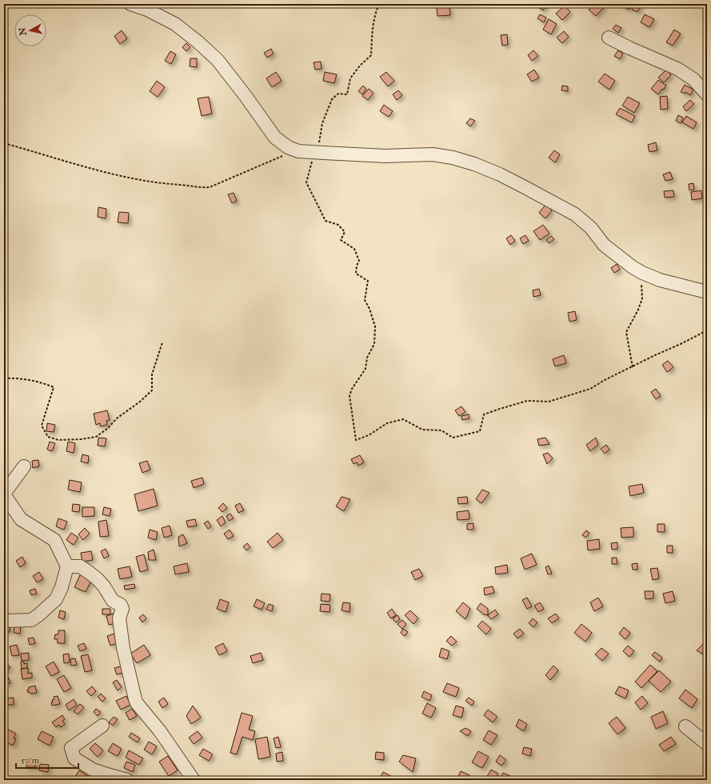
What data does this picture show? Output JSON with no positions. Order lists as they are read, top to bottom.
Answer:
{
  "scale_bar": "50 m",
  "north": "left"
}
